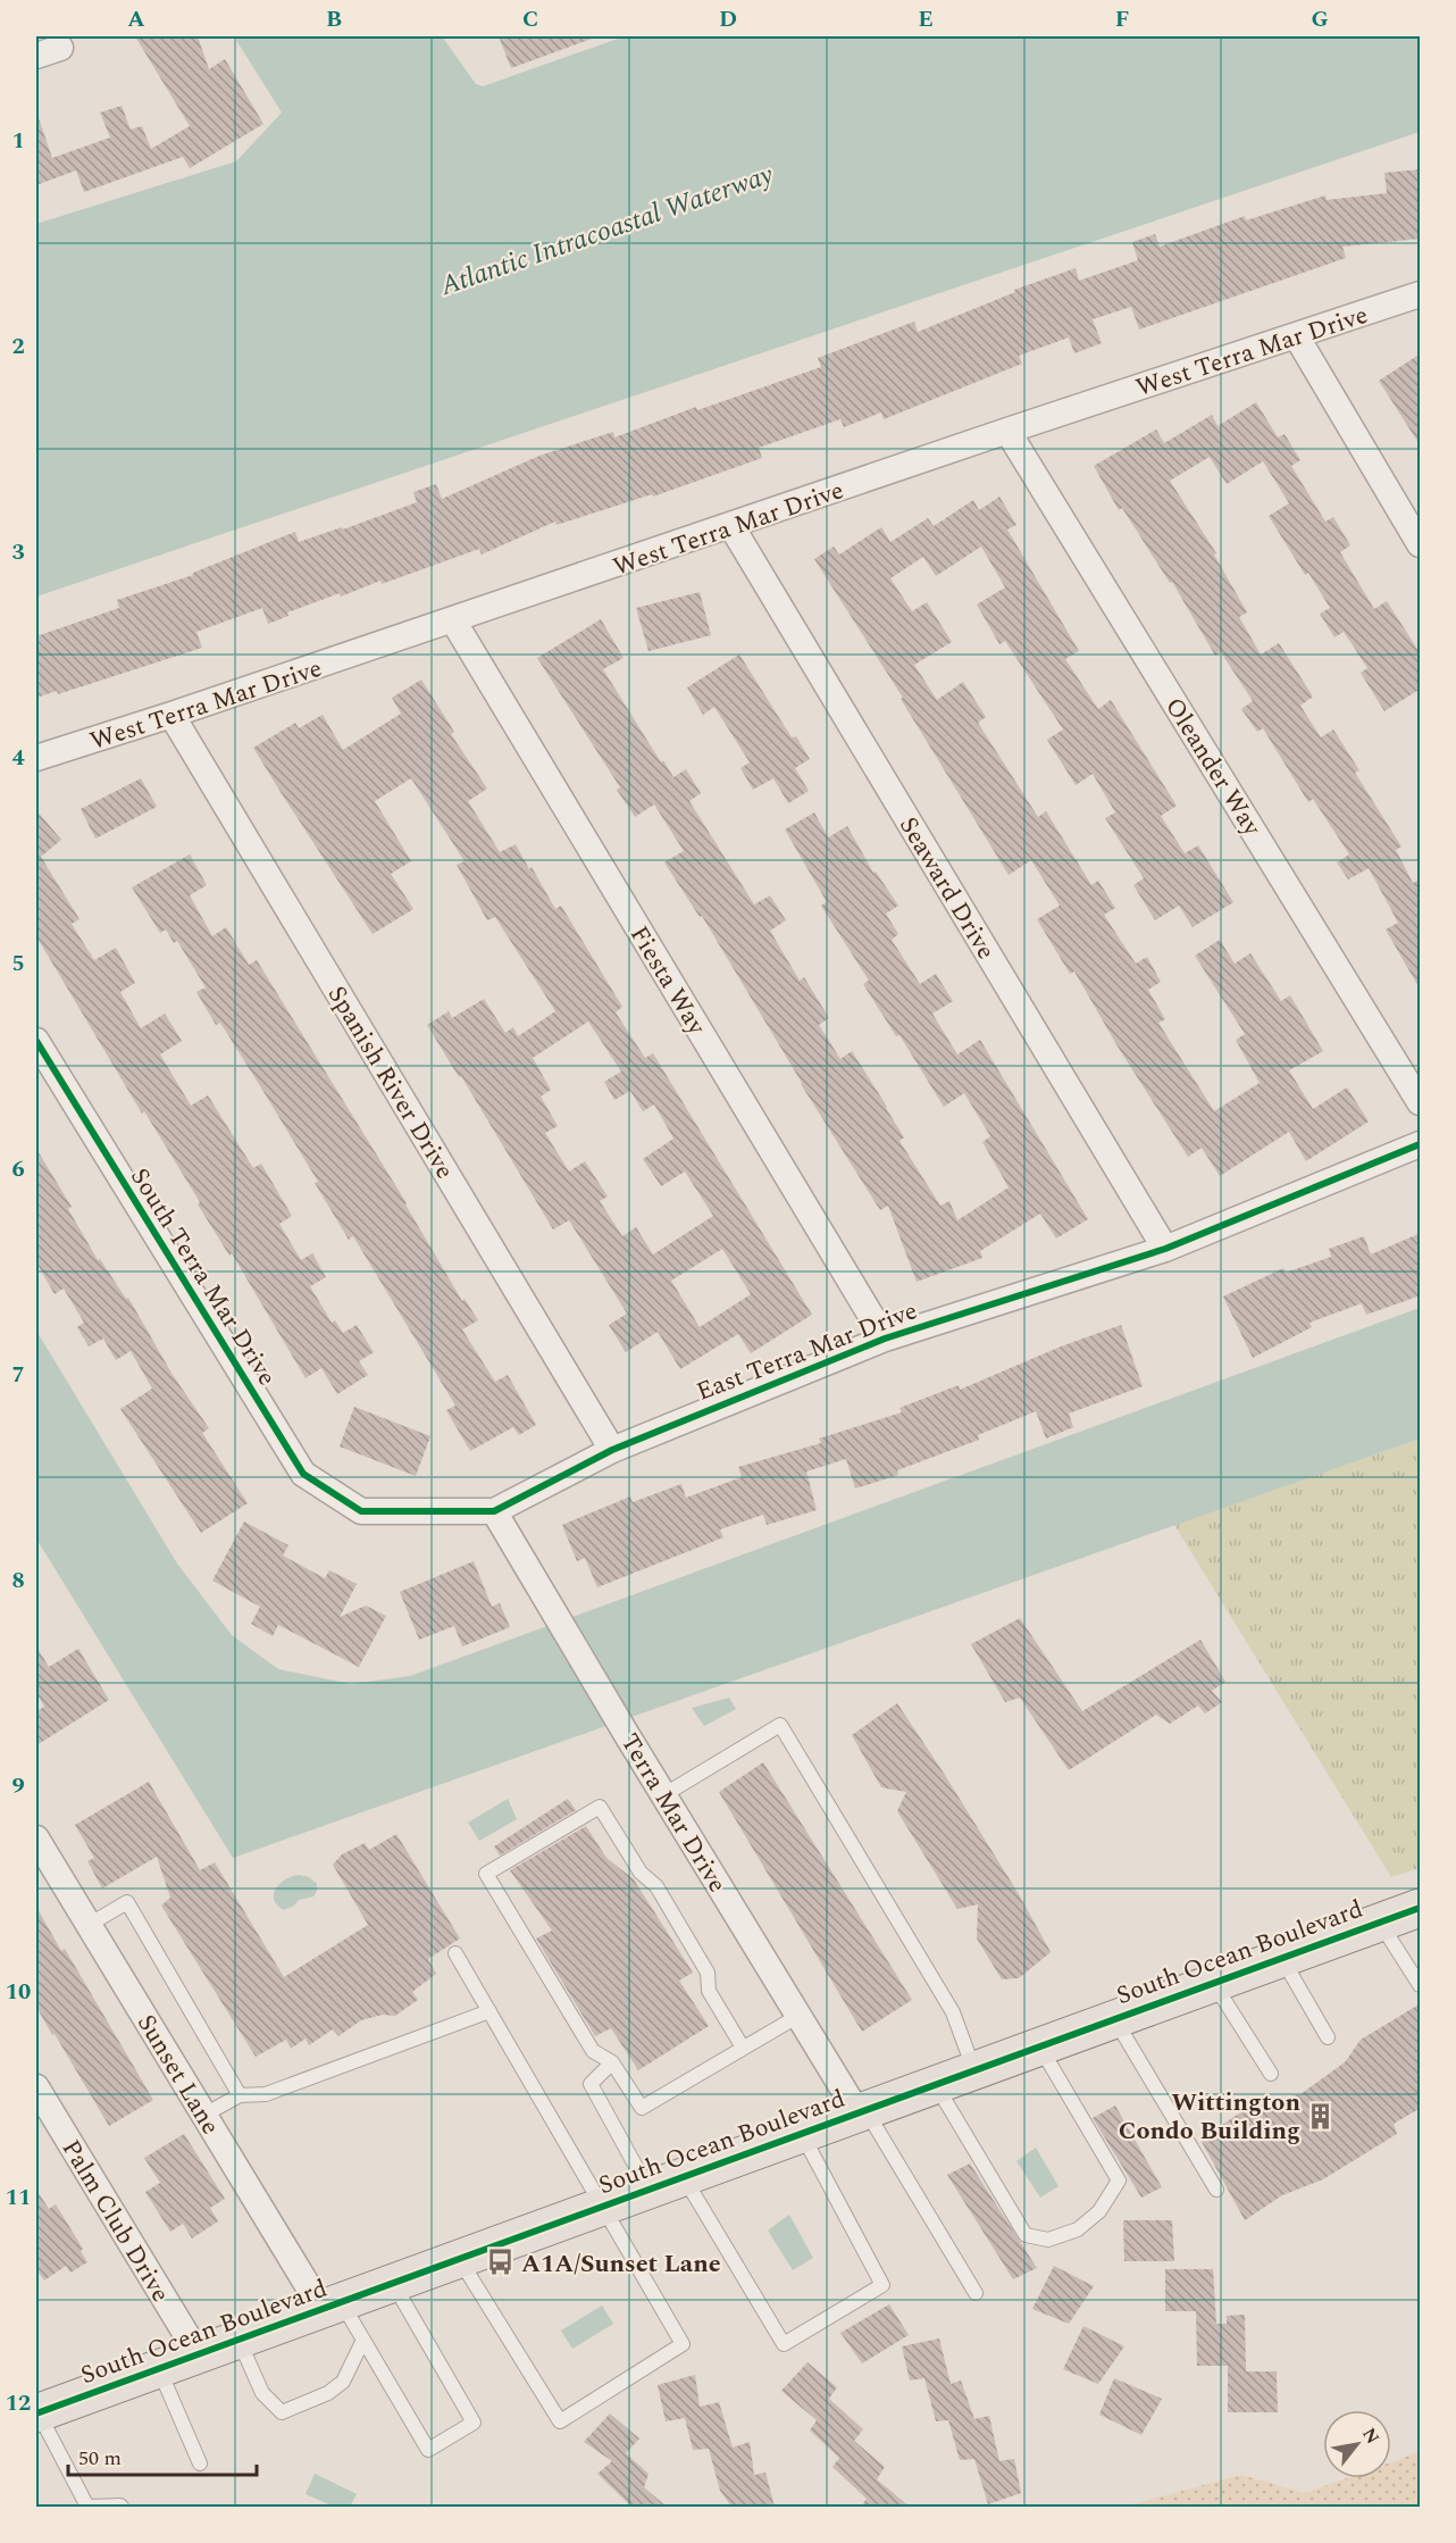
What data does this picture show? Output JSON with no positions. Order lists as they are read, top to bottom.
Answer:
{
  "streets": {
    "main road": ["South Ocean Boulevard"],
    "street": [
      "West Terra Mar Drive",
      "Oleander Way",
      "Seaward Drive",
      "Fiesta Way",
      "Spanish River Drive",
      "South Terra Mar Drive",
      "East Terra Mar Drive",
      "Terra Mar Drive",
      "Sunset Lane",
      "Palm Club Drive"
    ]
  },
  "crossings": [
    ["West Terra Mar Drive", "Oleander Way"],
    ["West Terra Mar Drive", "Seaward Drive"],
    ["West Terra Mar Drive", "Fiesta Way"],
    ["West Terra Mar Drive", "Spanish River Drive"],
    ["Seaward Drive", "East Terra Mar Drive"],
    ["Fiesta Way", "East Terra Mar Drive"],
    ["Spanish River Drive", "East Terra Mar Drive"],
    ["South Terra Mar Drive", "East Terra Mar Drive"],
    ["East Terra Mar Drive", "Terra Mar Drive"],
    ["Terra Mar Drive", "South Ocean Boulevard"],
    ["South Ocean Boulevard", "Sunset Lane"],
    ["South Ocean Boulevard", "Palm Club Drive"]
  ],
  "water": ["Atlantic Intracoastal Waterway"],
  "places": {
    "building": ["Wittington Condo Building"],
    "bus stop": ["A1A/Sunset Lane"]
  },
  "scale_bar": "50 m",
  "north": "top right",
  "grid": {
    "columns": [
      "A",
      "B",
      "C",
      "D",
      "E",
      "F",
      "G"
    ],
    "rows": [
      "1",
      "2",
      "3",
      "4",
      "5",
      "6",
      "7",
      "8",
      "9",
      "10",
      "11",
      "12"
    ]
  }
}
